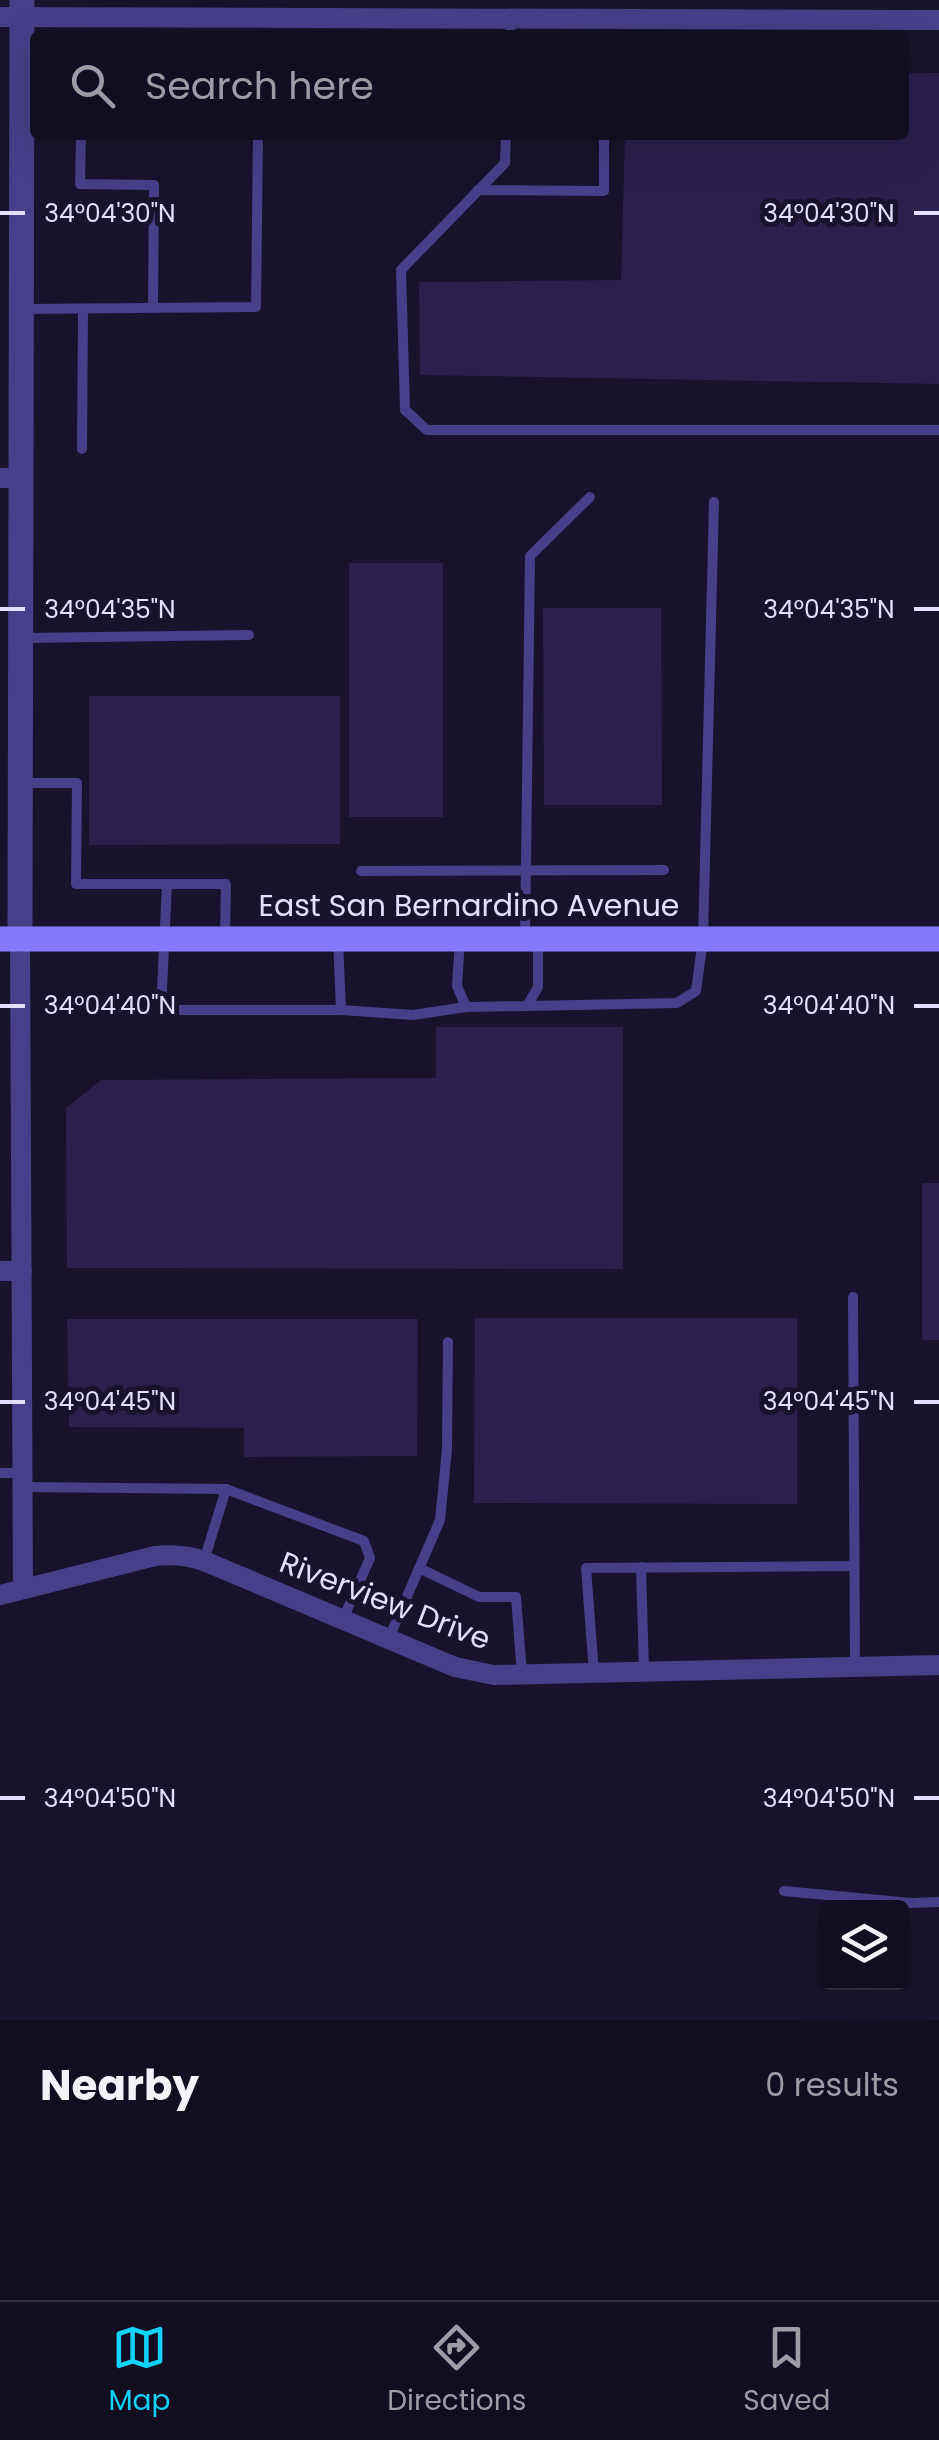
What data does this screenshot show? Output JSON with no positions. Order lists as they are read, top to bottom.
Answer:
{
  "streets": {
    "main road": ["East San Bernardino Avenue"],
    "street": ["Riverview Drive"]
  },
  "page": {
    "search": "Search here",
    "heading": ["Nearby", "0 results"],
    "nav": ["Map", "Directions", "Saved"]
  },
  "coordinates": [
    "34°04'30\"N",
    "34°04'35\"N",
    "34°04'40\"N",
    "34°04'45\"N",
    "34°04'50\"N"
  ]
}
